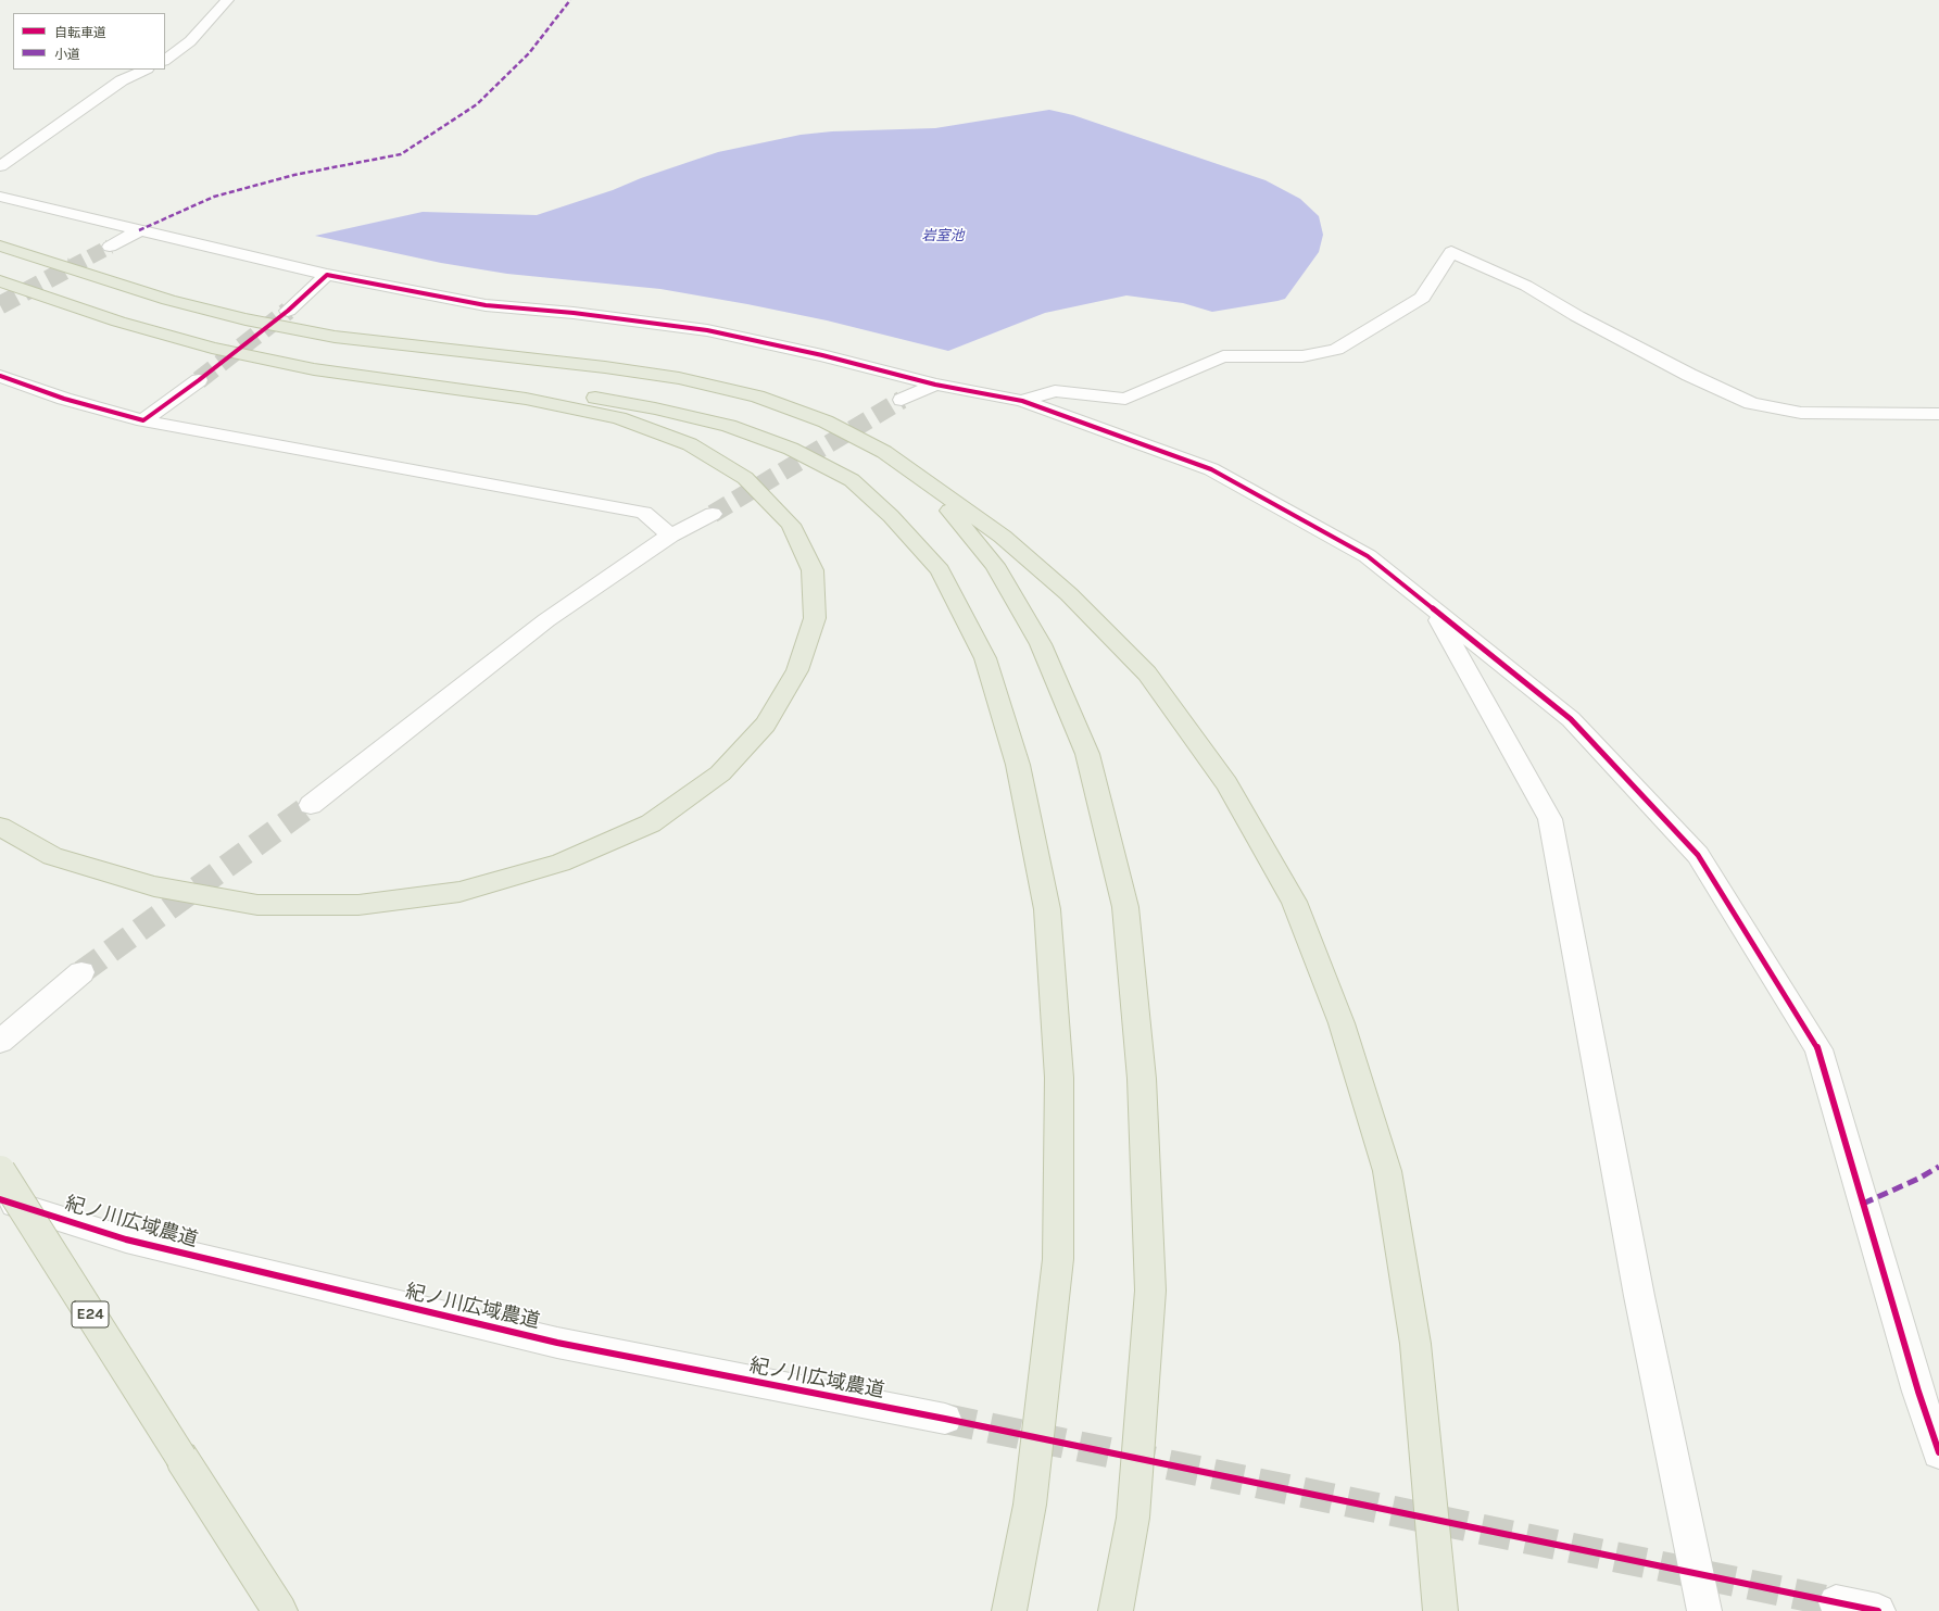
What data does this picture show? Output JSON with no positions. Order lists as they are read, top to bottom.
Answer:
{
  "streets": {
    "highway": ["E24"],
    "street": ["紀ノ川広域農道"]
  },
  "water": ["岩室池"],
  "legend": ["自転車道", "小道"]
}
